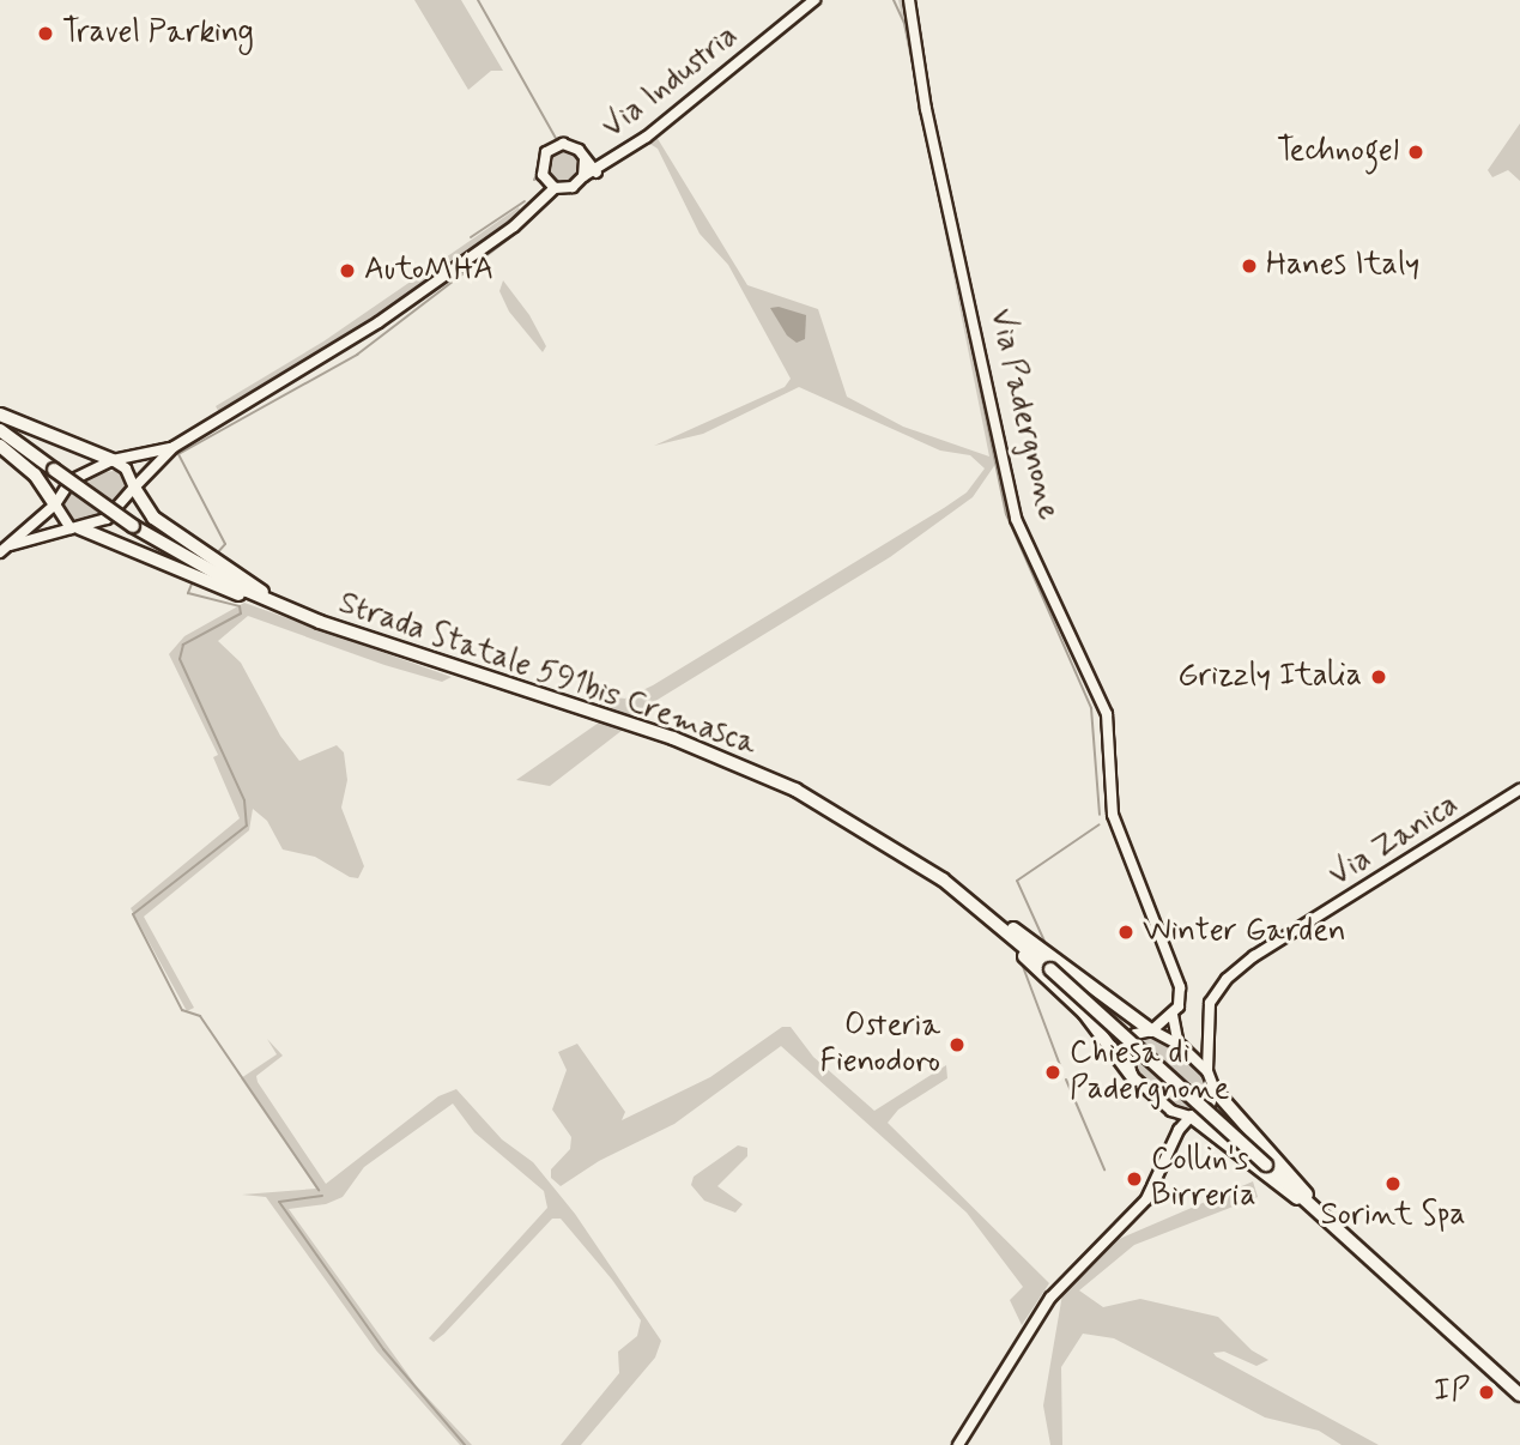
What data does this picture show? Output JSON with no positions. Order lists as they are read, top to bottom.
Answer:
{
  "streets": {
    "highway": ["Strada Statale 591bis Cremasca"],
    "street": ["Via Industria", "Via Padergnone", "Via Zanica"]
  },
  "places": [
    "Travel Parking",
    "Technogel",
    "Hanes Italy",
    "AutoMHA",
    "Grizzly Italia",
    "Winter Garden",
    "Osteria Fienodoro",
    "Chiesa di Padergnone",
    "Collin's Birreria",
    "Sorint Spa",
    "IP"
  ]
}
